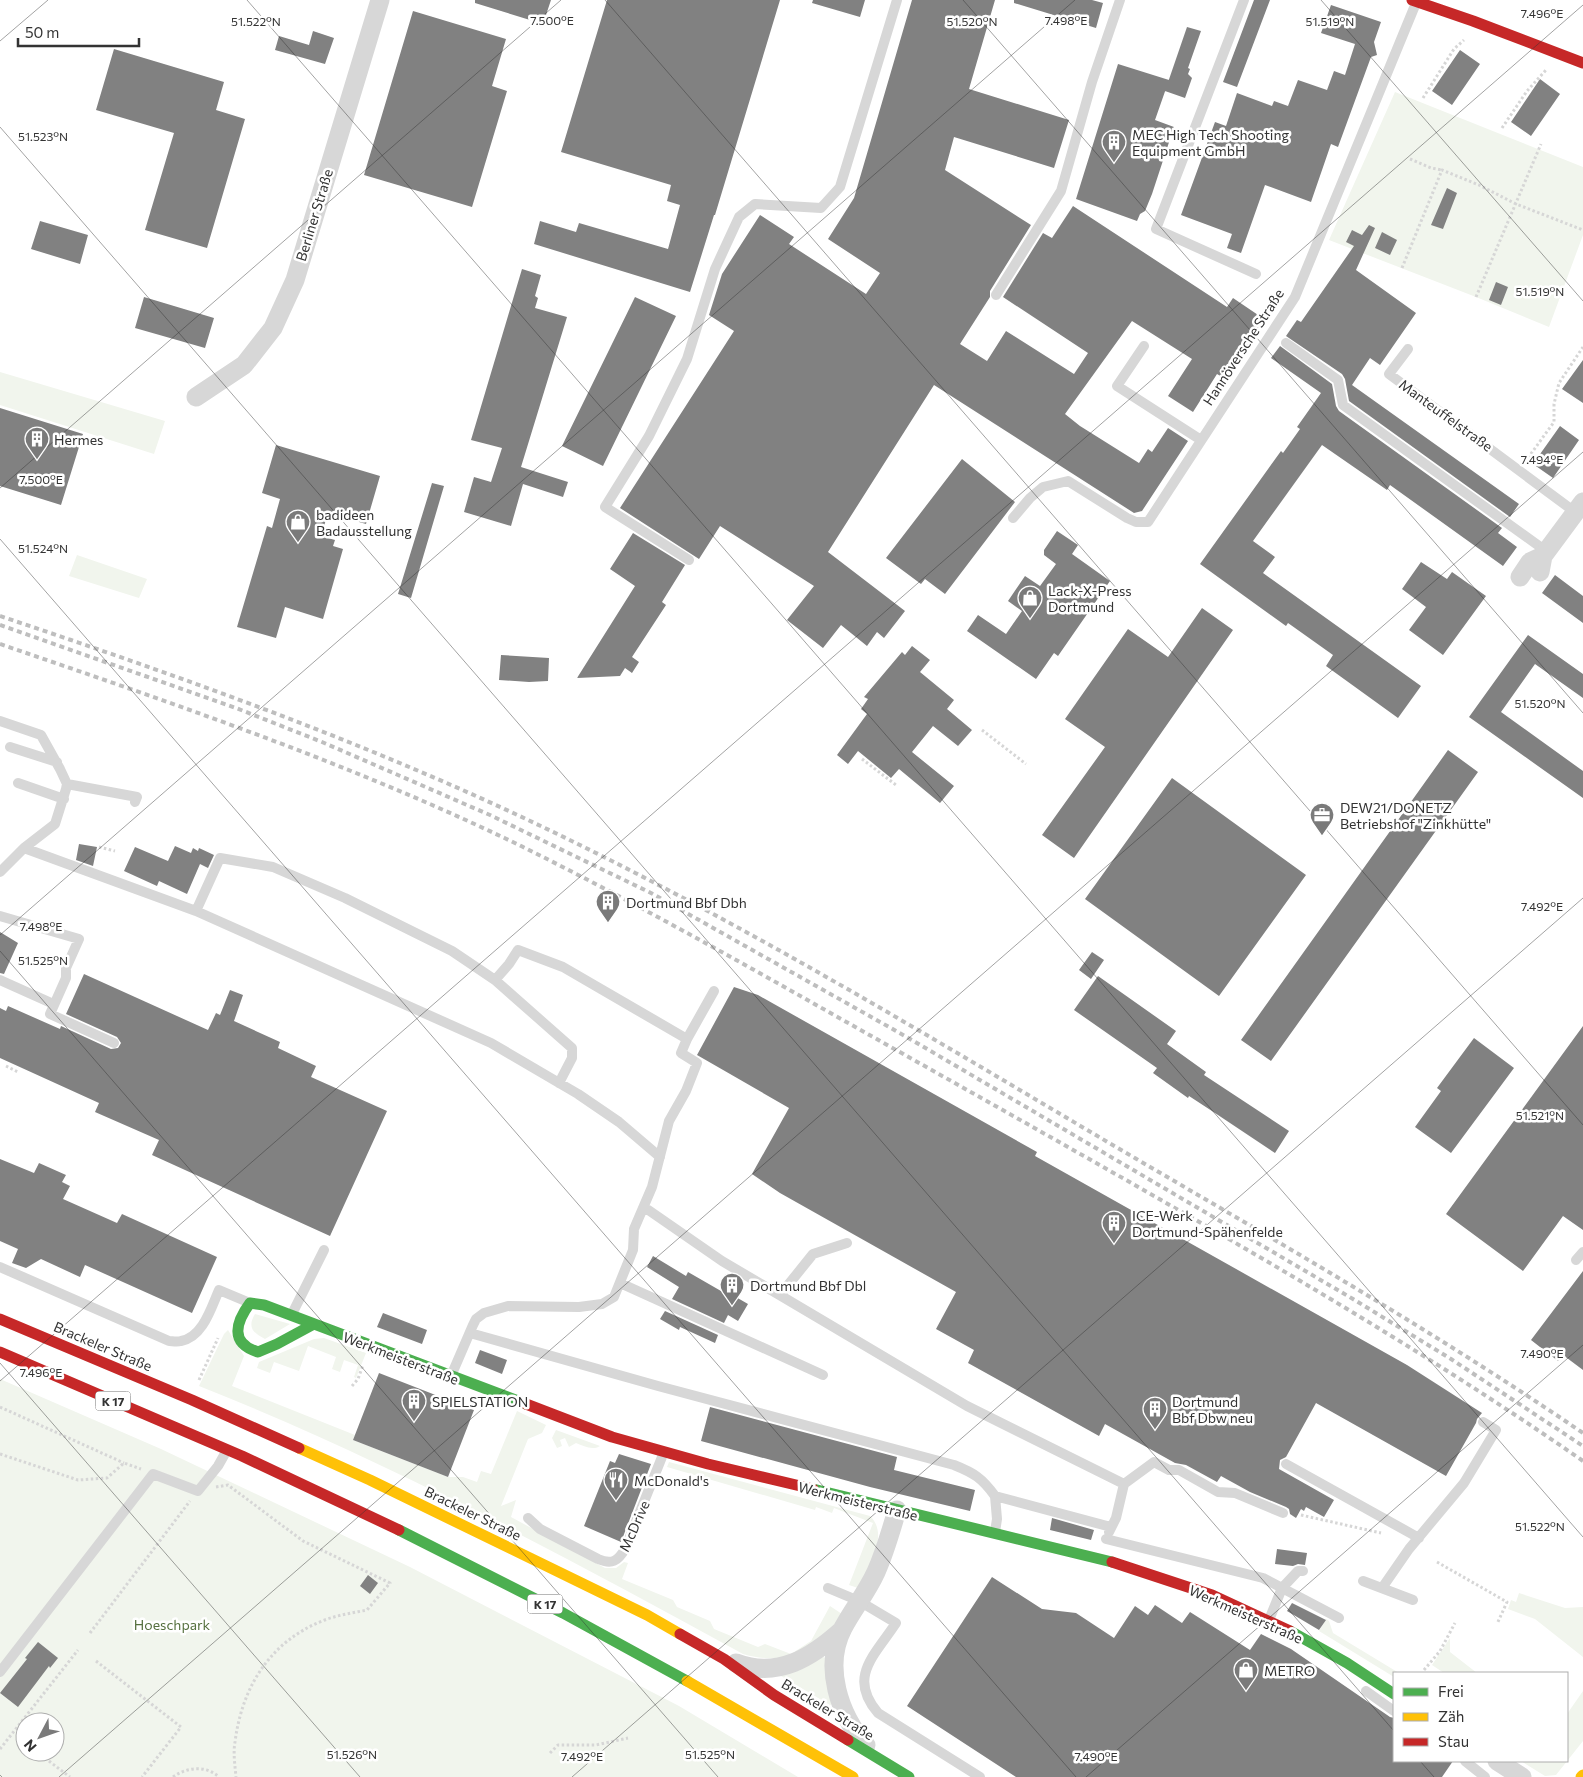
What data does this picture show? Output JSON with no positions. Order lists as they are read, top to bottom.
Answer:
{
  "streets": {
    "main road": [
      "Hannöversche Straße",
      "Brackeler Straße",
      "Werkmeisterstraße",
      "K 17"
    ],
    "street": ["Berliner Straße", "Manteuffelstraße"],
    "lane": ["McDrive"]
  },
  "crossings": [
    ["Werkmeisterstraße", "McDrive"]
  ],
  "parks": ["Hoeschpark"],
  "places": {
    "building": [
      "MEC High Tech Shooting Equipment GmbH",
      "Hermes",
      "Dortmund Bbf Dbh",
      "ICE-Werk Dortmund-Spähenfelde",
      "Dortmund Bbf Dbl",
      "SPIELSTATION",
      "Dortmund Bbf Dbw neu"
    ],
    "shop": ["badideen Badausstellung", "Lack-X-Press Dortmund", "METRO"],
    "office": ["DEW21/DONETZ Betriebshof \"Zinkhütte\""],
    "restaurant": ["McDonald's"]
  },
  "legend": ["Frei", "Zäh", "Stau"],
  "scale_bar": "50 m",
  "north": "bottom left",
  "coordinates": [
    "7.496°E",
    "7.500°E",
    "7.498°E",
    "51.520°N",
    "51.519°N",
    "51.522°N",
    "51.523°N",
    "7.494°E",
    "51.524°N",
    "7.492°E",
    "51.525°N",
    "51.521°N",
    "7.490°E",
    "51.526°N"
  ]
}
